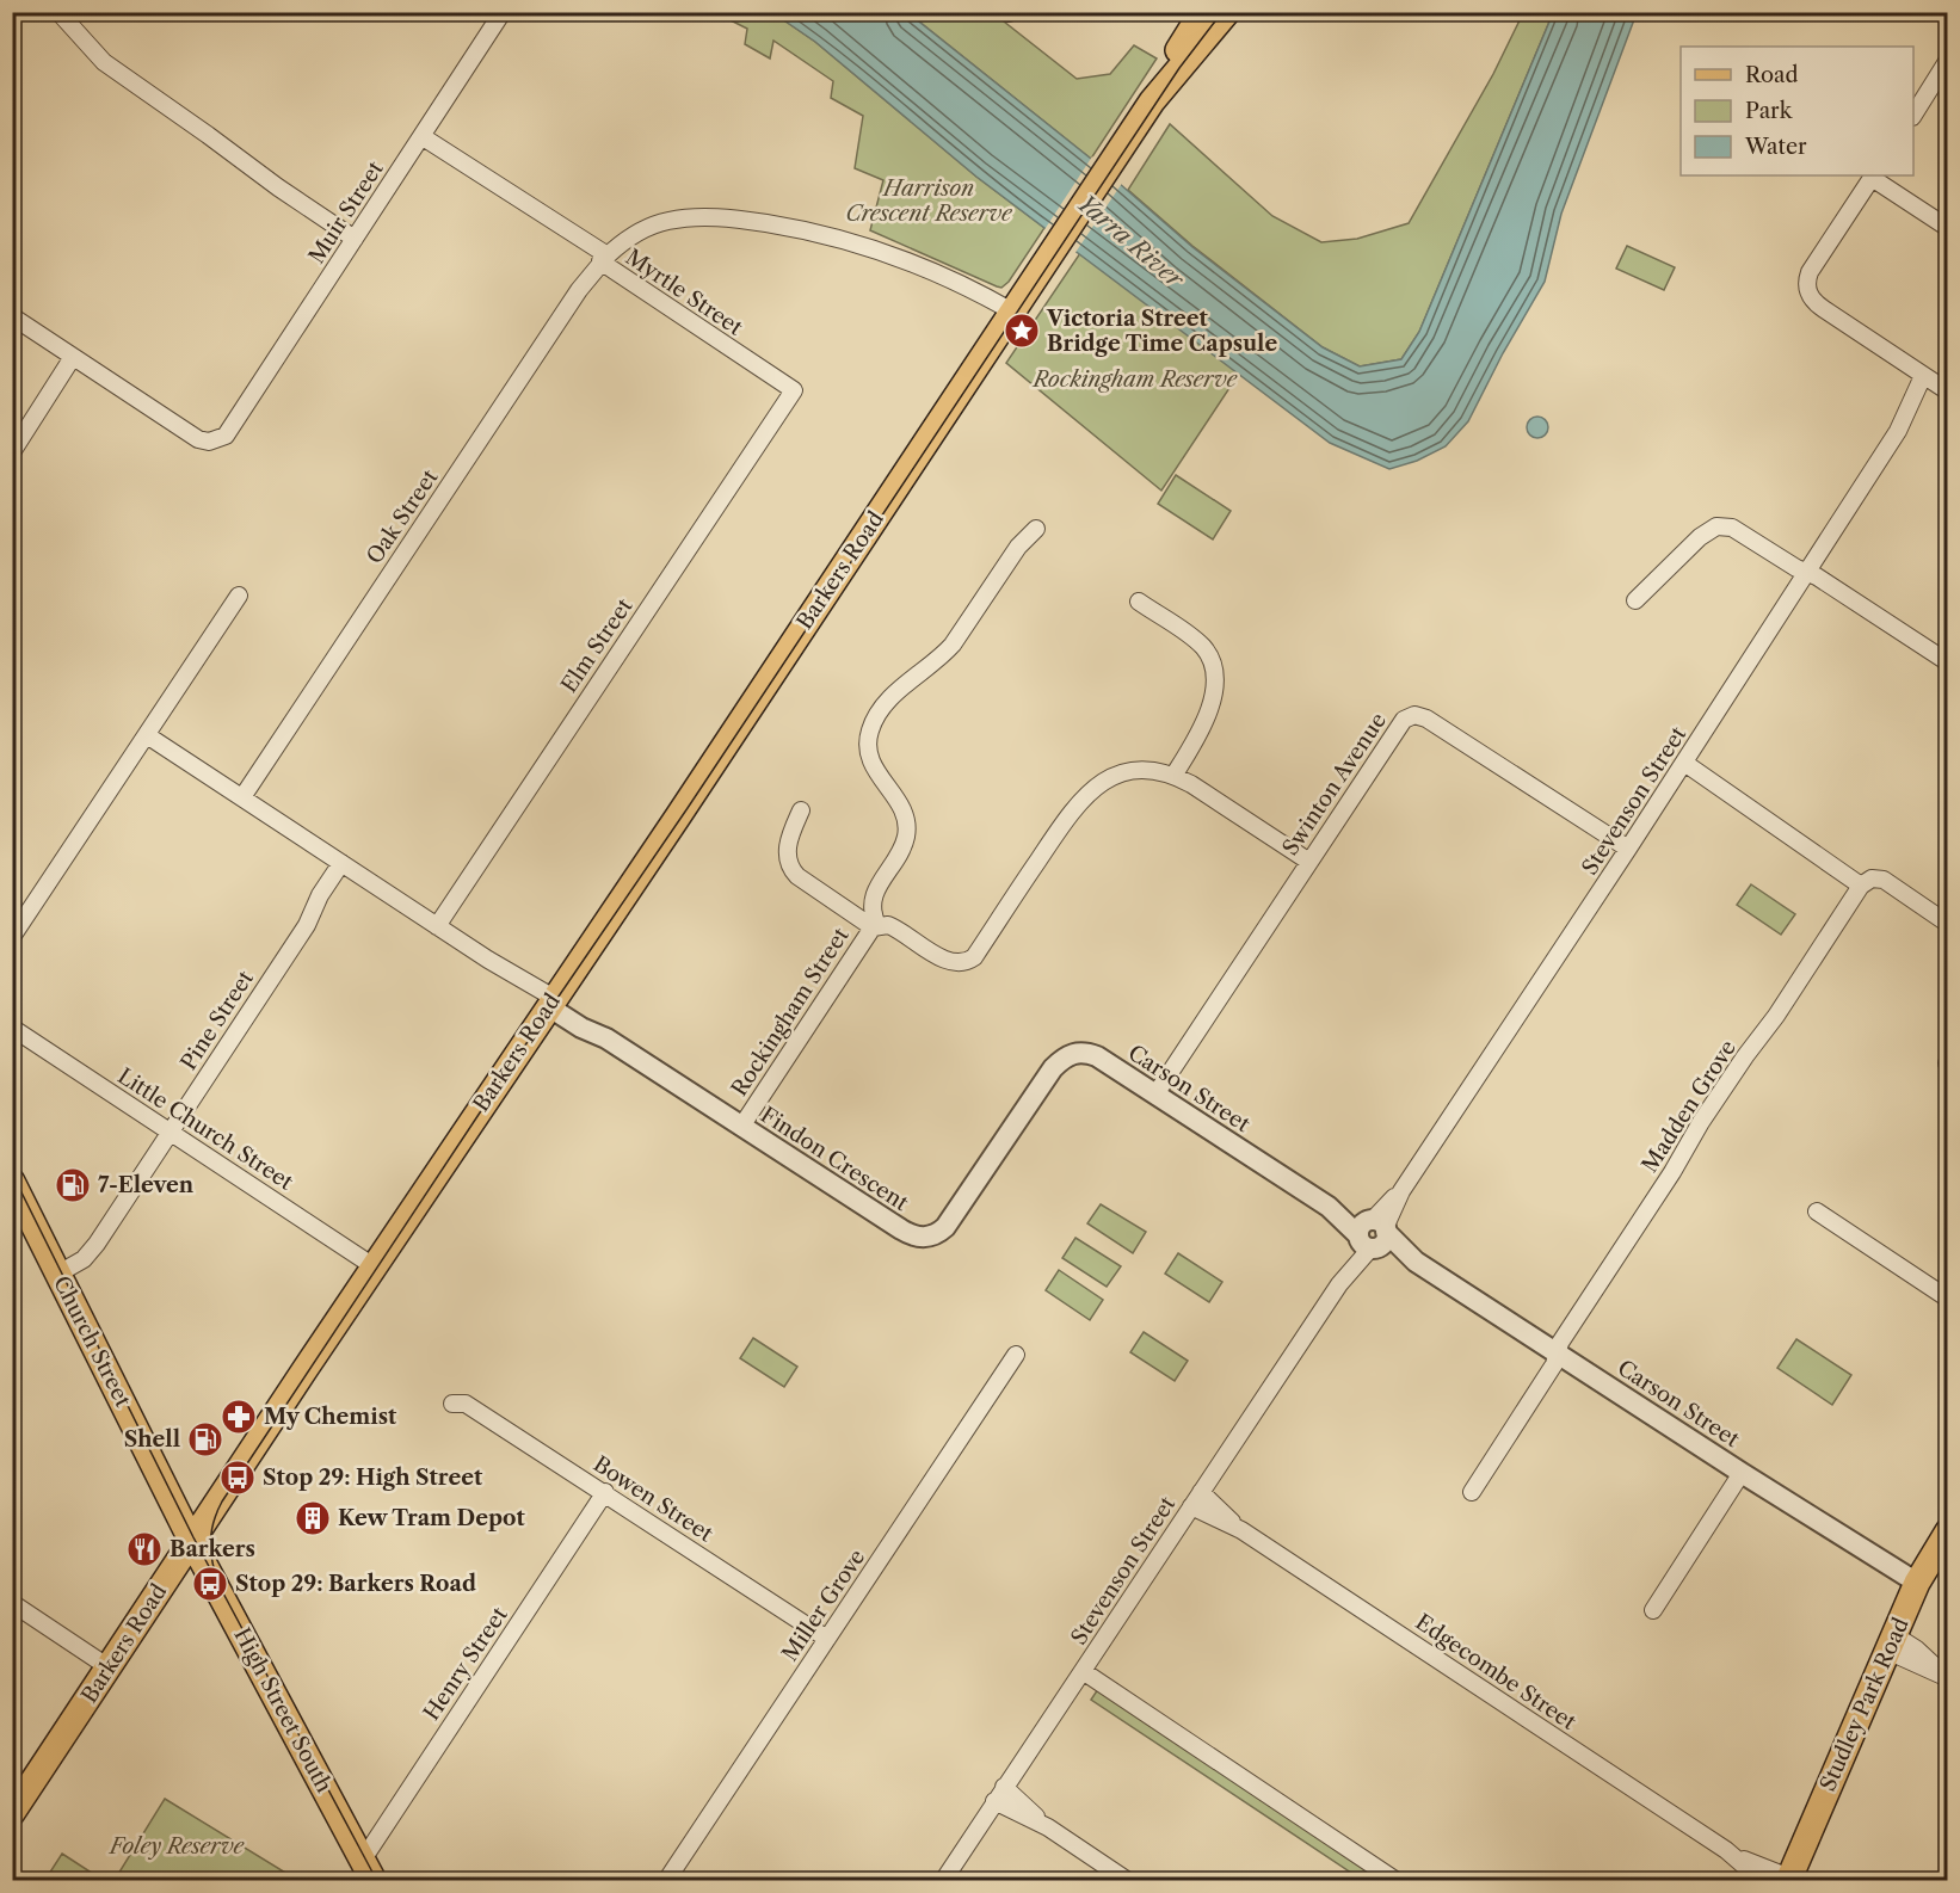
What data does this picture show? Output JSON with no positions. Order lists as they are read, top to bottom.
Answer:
{
  "streets": {
    "main road": [
      "Barkers Road",
      "Church Street",
      "Studley Park Road",
      "High Street South"
    ],
    "street": [
      "Muir Street",
      "Myrtle Street",
      "Oak Street",
      "Elm Street",
      "Swinton Avenue",
      "Stevenson Street",
      "Rockingham Street",
      "Pine Street",
      "Carson Street",
      "Madden Grove",
      "Little Church Street",
      "Findon Crescent",
      "Bowen Street",
      "Miller Grove",
      "Henry Street",
      "Edgecombe Street"
    ]
  },
  "crossings": [
    ["Muir Street", "Myrtle Street"],
    ["Myrtle Street", "Oak Street"],
    ["Myrtle Street", "Elm Street"],
    ["Oak Street", "Barkers Road"],
    ["Barkers Road", "Little Church Street"],
    ["Barkers Road", "Findon Crescent"],
    ["Barkers Road", "Church Street"],
    ["Barkers Road", "High Street South"],
    ["Swinton Avenue", "Stevenson Street"],
    ["Swinton Avenue", "Rockingham Street"],
    ["Swinton Avenue", "Carson Street"],
    ["Stevenson Street", "Carson Street"],
    ["Stevenson Street", "Edgecombe Street"],
    ["Rockingham Street", "Findon Crescent"],
    ["Pine Street", "Little Church Street"],
    ["Pine Street", "Church Street"],
    ["Carson Street", "Madden Grove"],
    ["Carson Street", "Findon Crescent"],
    ["Carson Street", "Studley Park Road"],
    ["Church Street", "High Street South"],
    ["Bowen Street", "Miller Grove"],
    ["Bowen Street", "Henry Street"],
    ["Henry Street", "High Street South"],
    ["Edgecombe Street", "Studley Park Road"]
  ],
  "water": ["Yarra River"],
  "parks": ["Harrison Crescent Reserve", "Rockingham Reserve", "Foley Reserve"],
  "places": {
    "place": ["Victoria Street Bridge Time Capsule"],
    "fuel station": ["7-Eleven", "Shell"],
    "pharmacy": ["My Chemist"],
    "bus stop": ["Stop 29: High Street", "Stop 29: Barkers Road"],
    "building": ["Kew Tram Depot"],
    "restaurant": ["Barkers"]
  },
  "legend": ["Road", "Park", "Water"]
}
